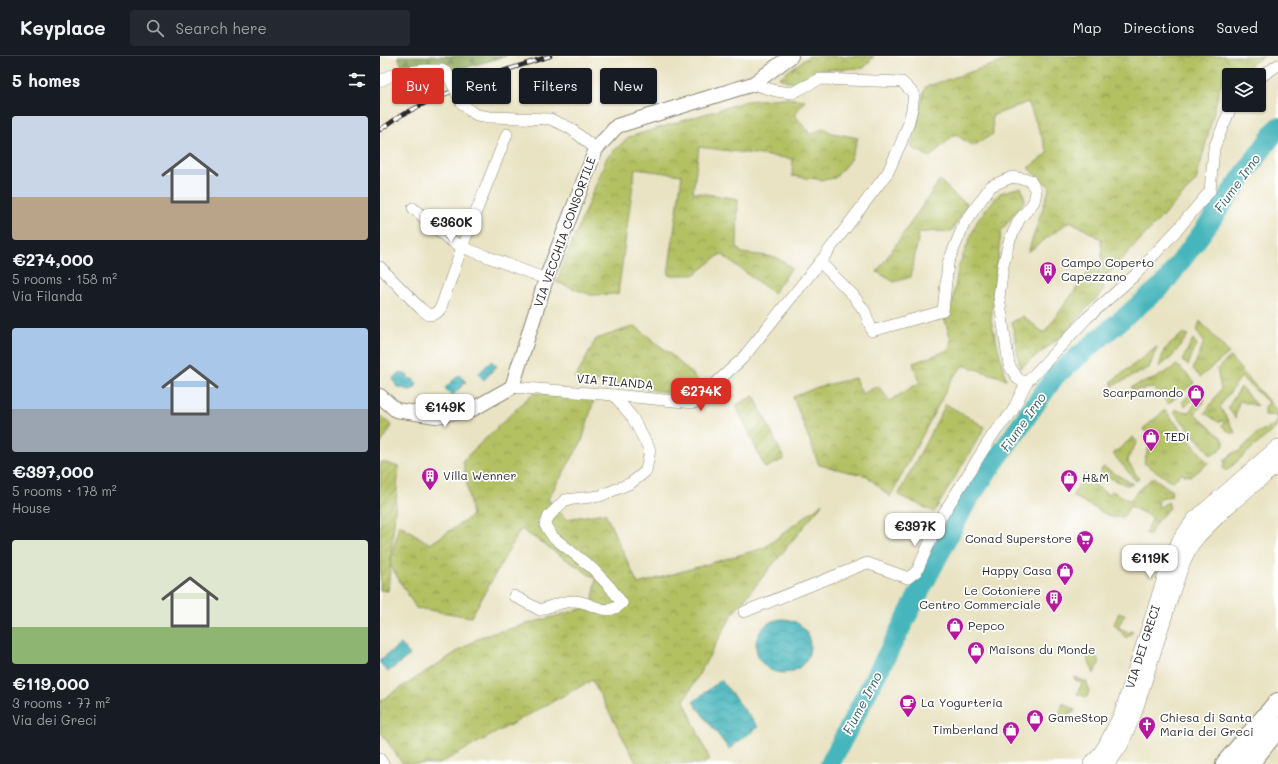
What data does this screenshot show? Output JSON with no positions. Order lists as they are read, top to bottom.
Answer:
{
  "streets": {
    "main road": ["VIA DEI GRECI"],
    "street": ["VIA VECCHIA CONSORTILE", "VIA FILANDA"]
  },
  "crossings": [
    ["VIA VECCHIA CONSORTILE", "VIA FILANDA"]
  ],
  "water": ["Fiume Irno"],
  "places": {
    "building": ["Campo Coperto Capezzano", "Villa Wenner", "Le Cotoniere Centro Commerciale"],
    "shop": [
      "Scarpamondo",
      "TEDi",
      "H&M",
      "Happy Casa",
      "Pepco",
      "Maisons du Monde",
      "GameStop",
      "Timberland"
    ],
    "supermarket": ["Conad Superstore"],
    "cafe": ["La Yogurteria"],
    "church": ["Chiesa di Santa Maria dei Greci"]
  },
  "page": {
    "header": "Keyplace",
    "search": "Search here",
    "nav": ["Map", "Directions", "Saved"],
    "heading": "5 homes",
    "chip": [
      "Buy",
      "Rent",
      "Filters",
      "New"
    ],
    "list": [
      {
        "name": "€274,000",
        "note": "5 rooms · 158 m² · Via Filanda"
      },
      {
        "name": "€397,000",
        "note": "5 rooms · 178 m² · House"
      },
      {
        "name": "€119,000",
        "note": "3 rooms · 77 m² · Via dei Greci"
      }
    ],
    "price": [
      "€360K",
      "€274K",
      "€149K",
      "€397K",
      "€119K"
    ]
  }
}
